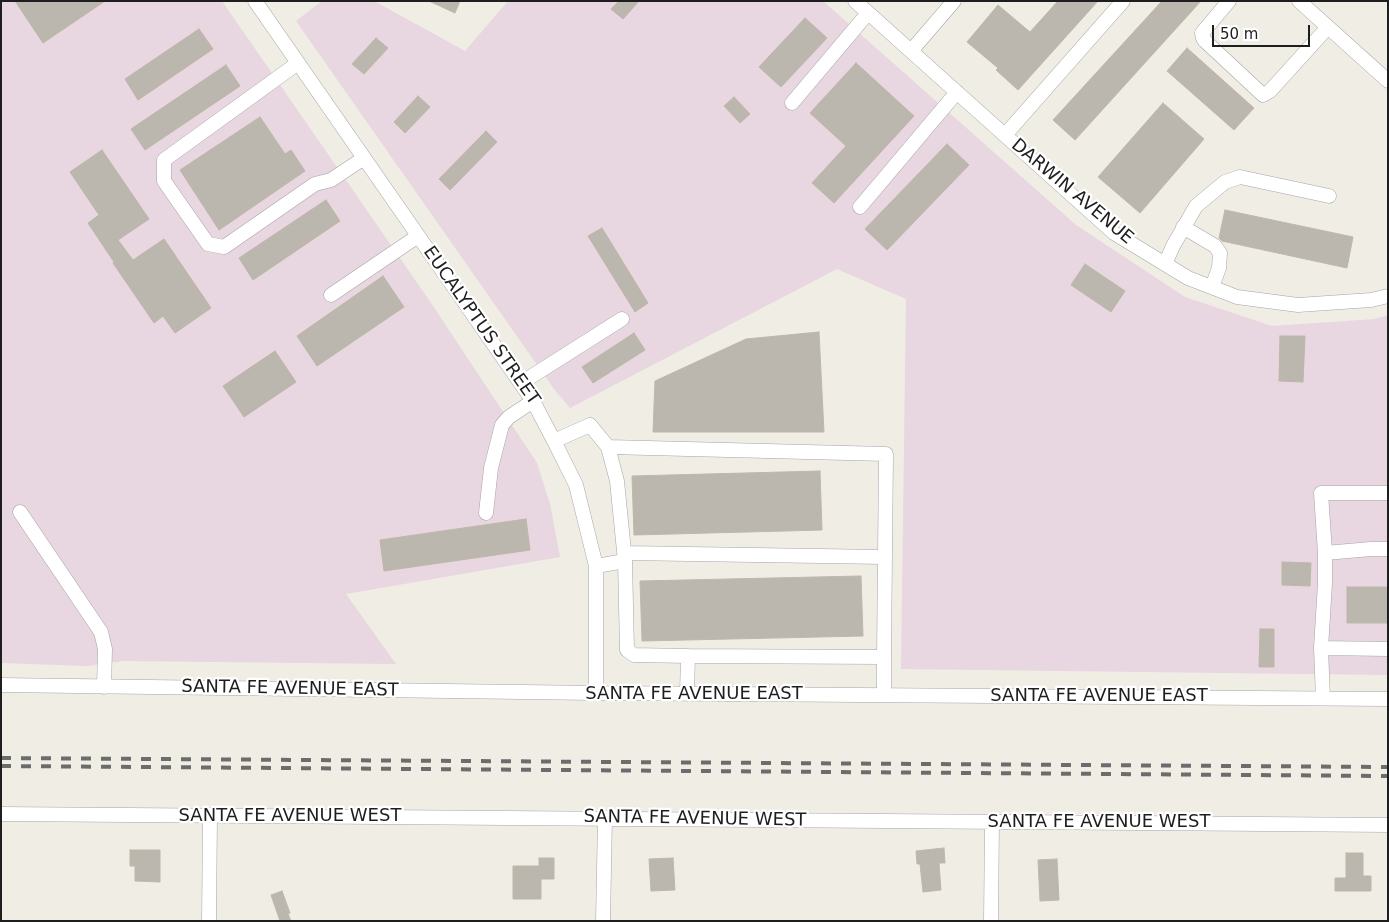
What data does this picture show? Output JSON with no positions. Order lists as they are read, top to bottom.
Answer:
{
  "streets": {
    "street": [
      "DARWIN AVENUE",
      "EUCALYPTUS STREET",
      "SANTA FE AVENUE EAST",
      "SANTA FE AVENUE WEST"
    ]
  },
  "crossings": [
    ["EUCALYPTUS STREET", "SANTA FE AVENUE EAST"]
  ],
  "scale_bar": "50 m"
}
